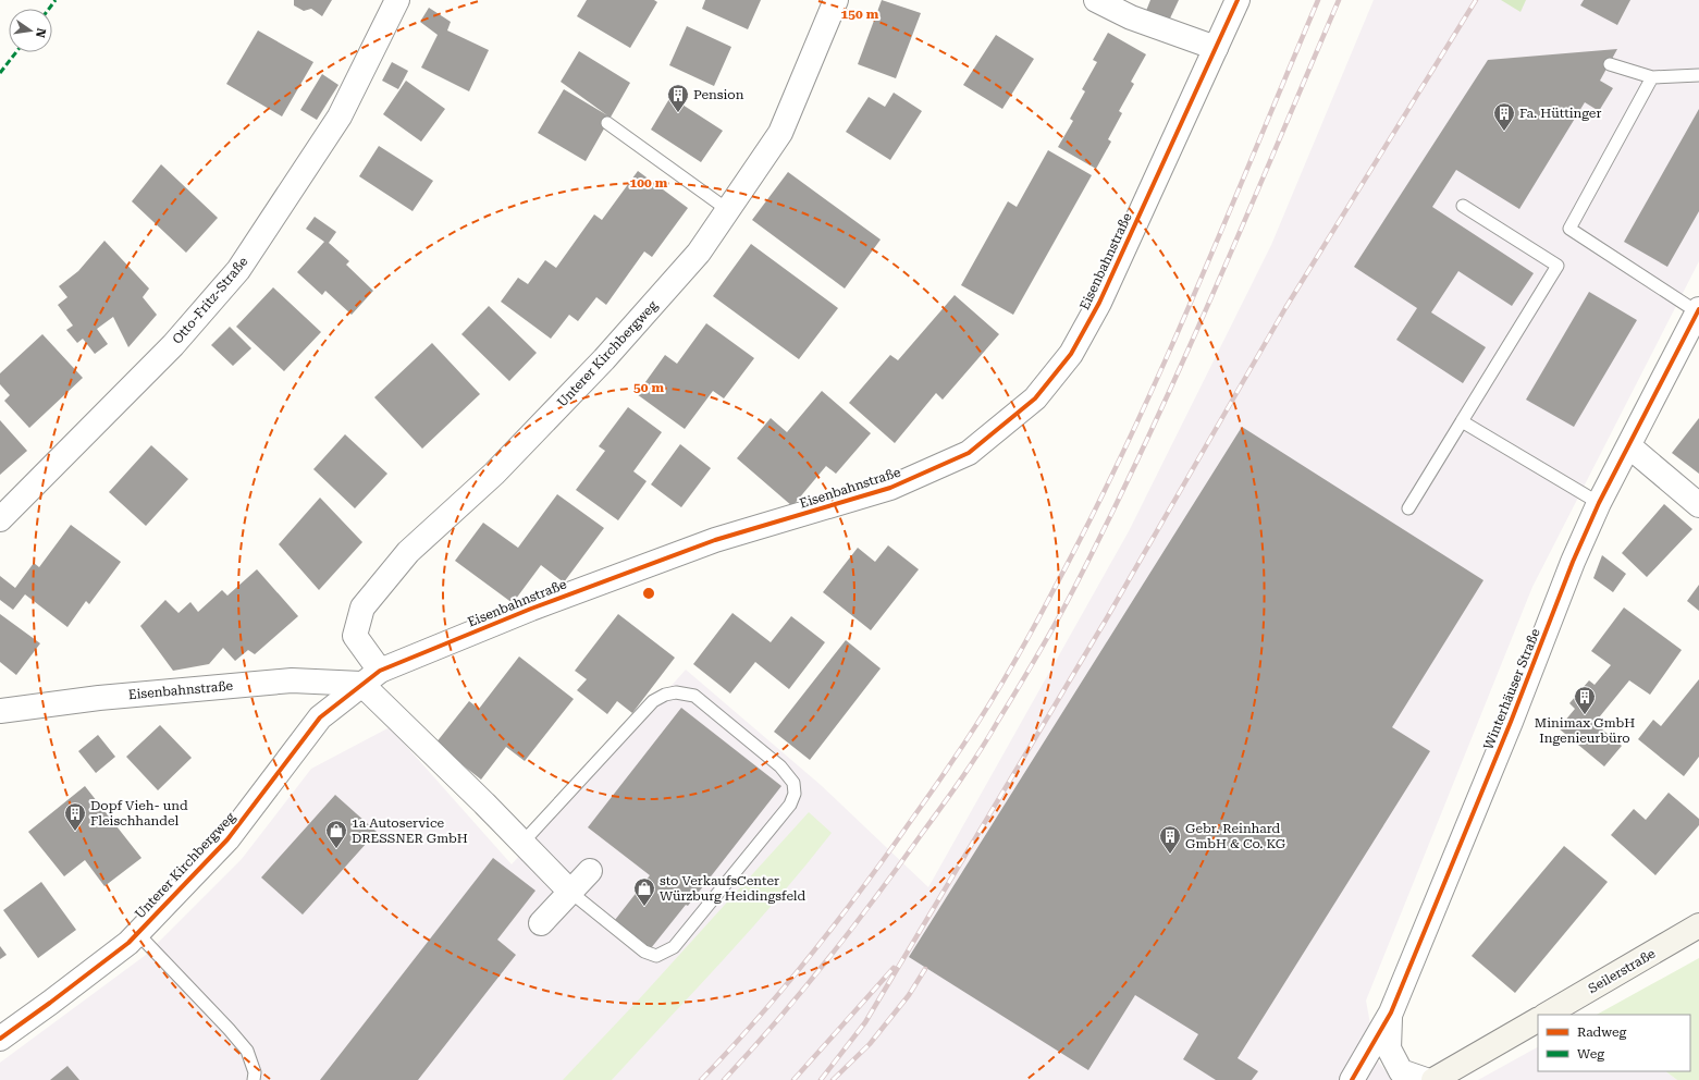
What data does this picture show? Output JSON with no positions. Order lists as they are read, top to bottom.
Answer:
{
  "streets": {
    "main road": ["Seilerstraße"],
    "street": [
      "Eisenbahnstraße",
      "Otto-Fritz-Straße",
      "Unterer Kirchbergweg",
      "Winterhäuser Straße"
    ]
  },
  "crossings": [
    ["Eisenbahnstraße", "Unterer Kirchbergweg"]
  ],
  "places": {
    "building": [
      "Pension",
      "Fa. Hüttinger",
      "Minimax GmbH Ingenieurbüro",
      "Dopf Vieh- und Fleischhandel",
      "Gebr. Reinhard GmbH & Co. KG"
    ],
    "shop": ["1a Autoservice DRESSNER GmbH", "sto VerkaufsCenter Würzburg Heidingsfeld"]
  },
  "legend": ["Radweg", "Weg"],
  "north": "right",
  "rings": ["150 m", "100 m", "50 m"]
}
